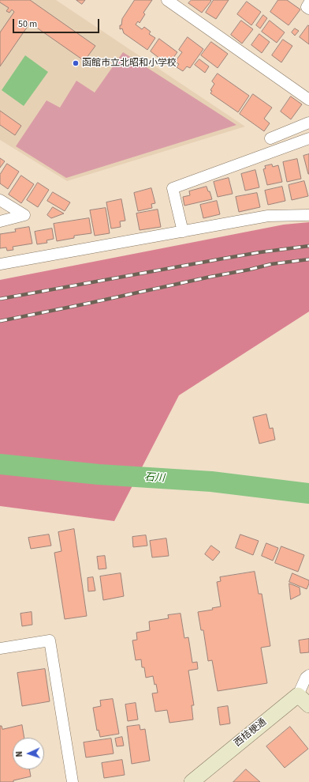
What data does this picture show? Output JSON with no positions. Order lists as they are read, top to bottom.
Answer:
{
  "streets": {
    "street": ["西桔梗通"]
  },
  "water": ["石川"],
  "places": ["函館市立北昭和小学校"],
  "scale_bar": "50 m",
  "north": "left"
}
